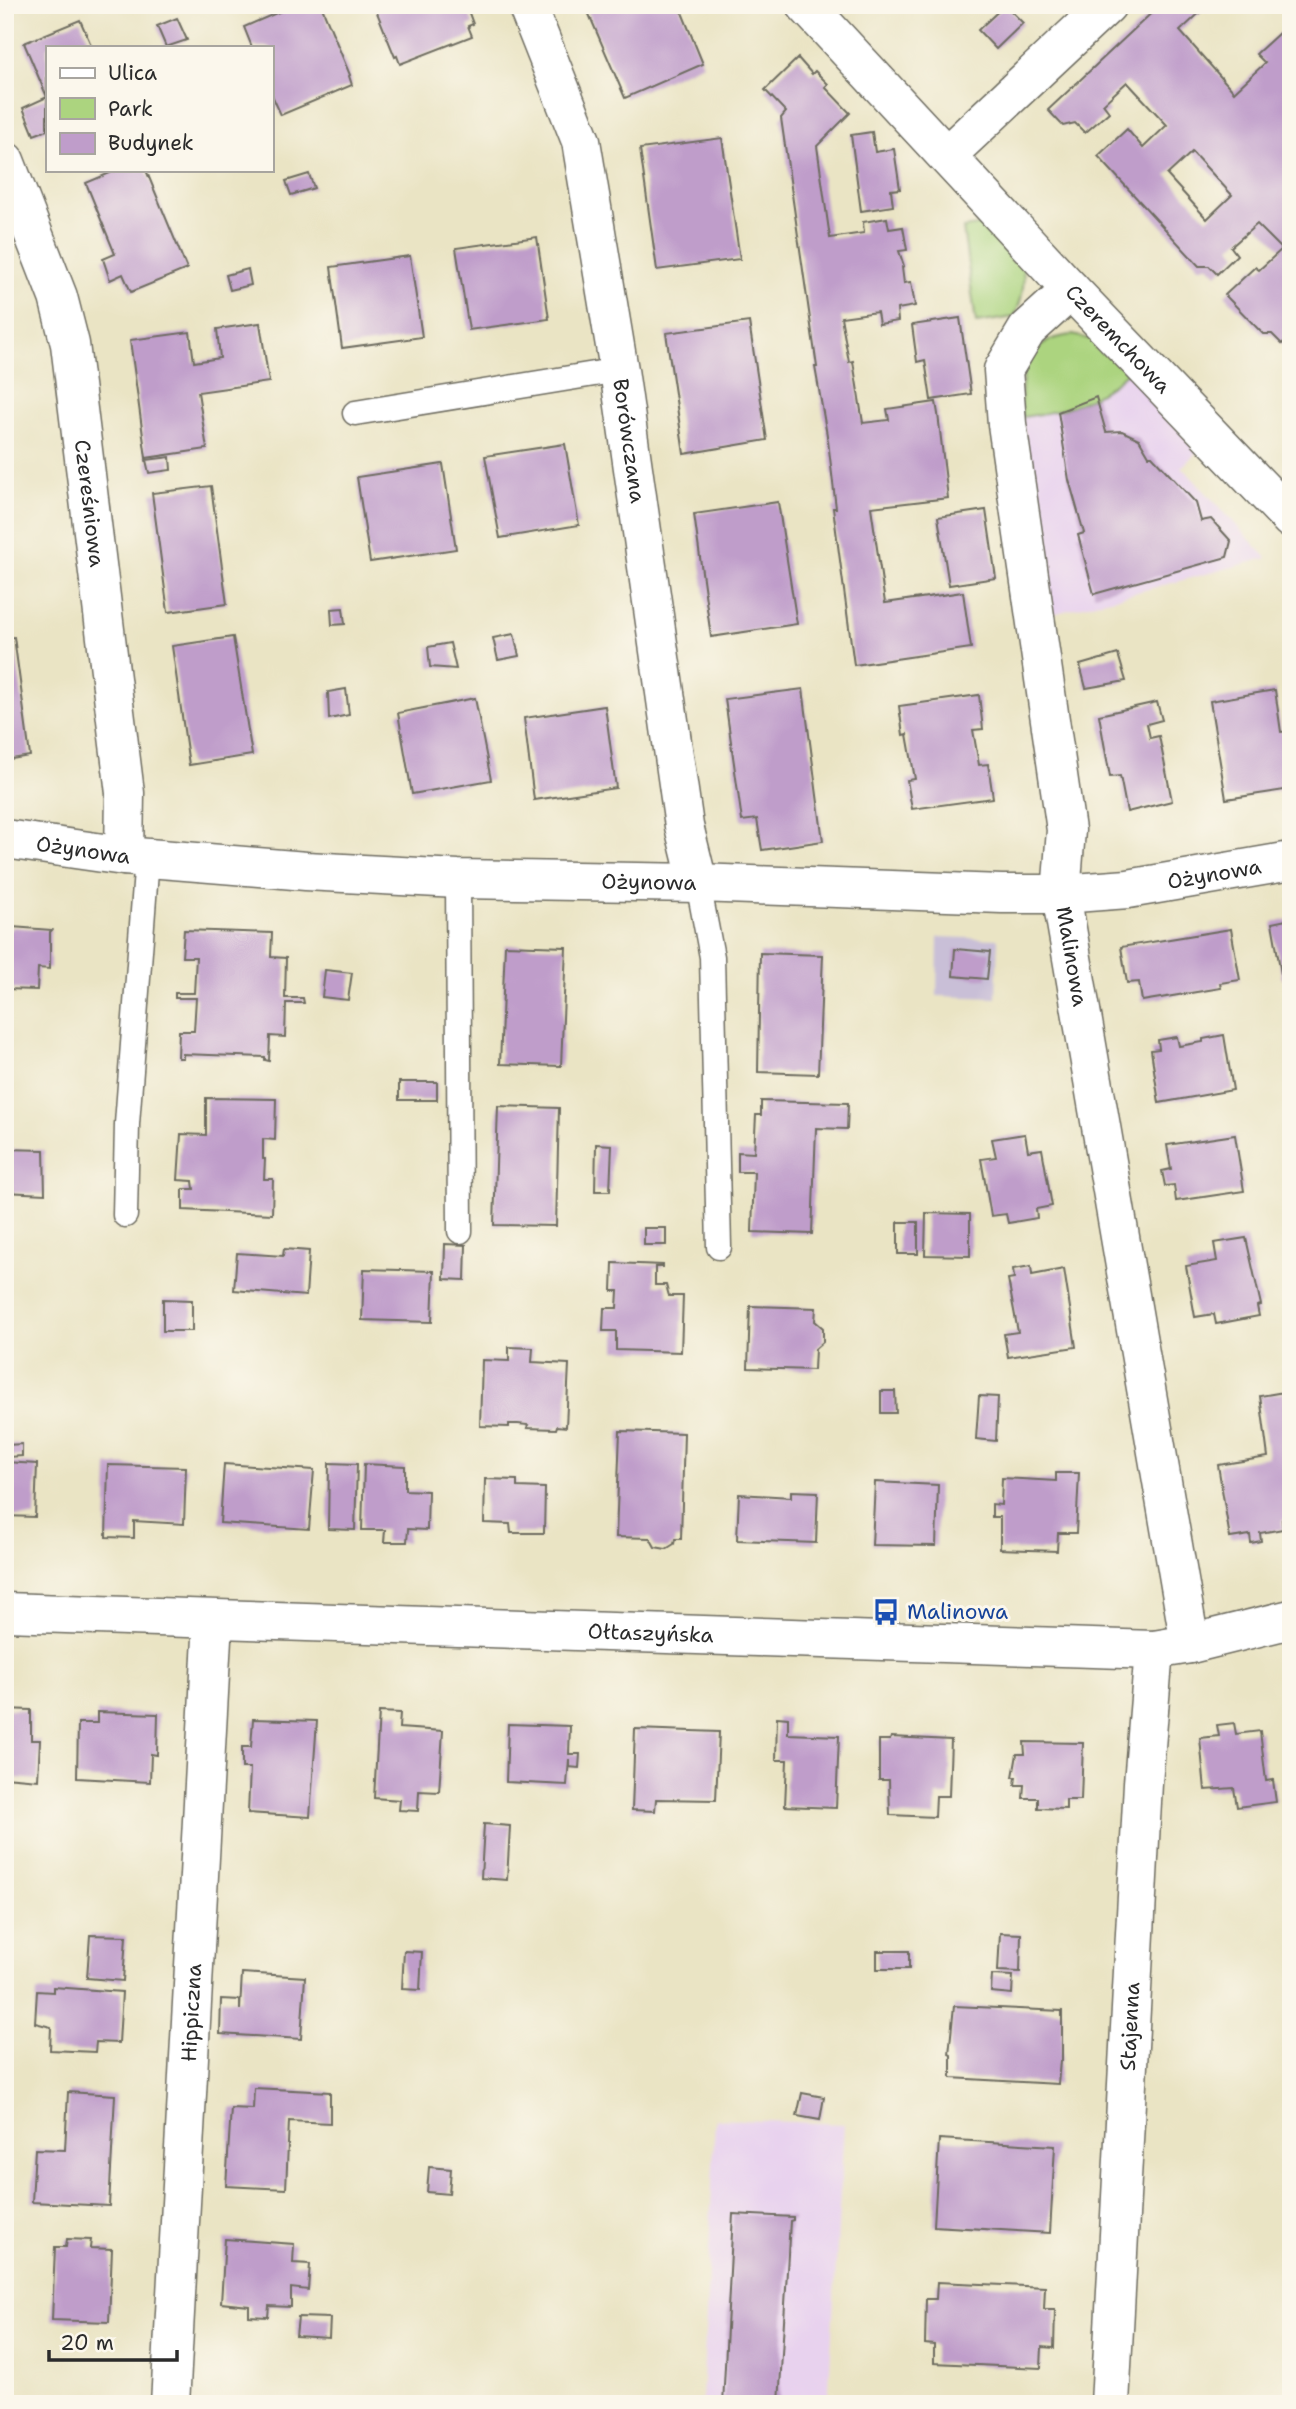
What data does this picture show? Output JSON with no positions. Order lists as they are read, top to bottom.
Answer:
{
  "streets": {
    "street": [
      "Czeremchowa",
      "Borówczana",
      "Czereśniowa",
      "Ożynowa",
      "Malinowa",
      "Ołtaszyńska",
      "Hippiczna",
      "Stajenna"
    ]
  },
  "crossings": [
    ["Czeremchowa", "Malinowa"],
    ["Borówczana", "Ożynowa"],
    ["Czereśniowa", "Ożynowa"],
    ["Ożynowa", "Malinowa"],
    ["Malinowa", "Ołtaszyńska"],
    ["Malinowa", "Stajenna"],
    ["Ołtaszyńska", "Hippiczna"],
    ["Ołtaszyńska", "Stajenna"]
  ],
  "places": {
    "bus stop": ["Malinowa"]
  },
  "legend": ["Ulica", "Park", "Budynek"],
  "scale_bar": "20 m"
}
